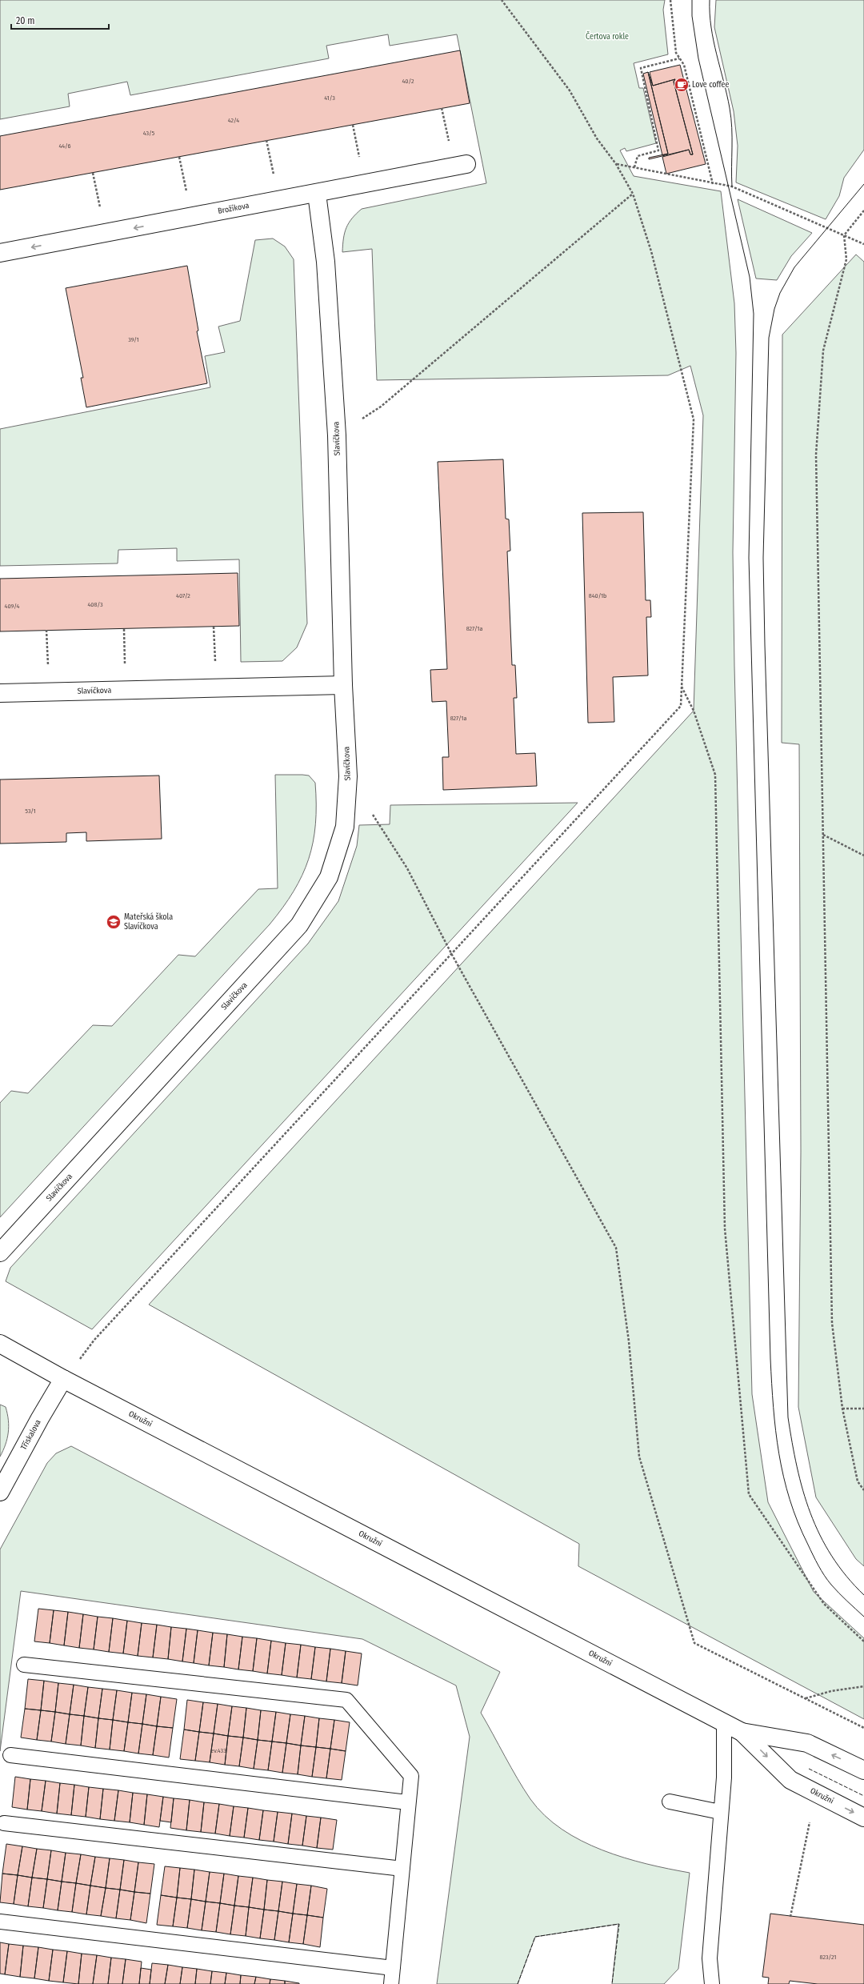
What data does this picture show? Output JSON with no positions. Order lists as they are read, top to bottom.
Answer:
{
  "streets": {
    "street": [
      "Brožíkova",
      "Slavíčkova",
      "Okružní",
      "Třískalova"
    ]
  },
  "crossings": [
    ["Brožíkova", "Slavíčkova"],
    ["Okružní", "Třískalova"]
  ],
  "one_way": ["Brožíkova"],
  "parks": ["Čertova rokle"],
  "places": {
    "cafe": ["Love coffee"],
    "school or university": ["Mateřská škola Slavíčkova"]
  },
  "house_numbers": [
    "40/2",
    "41/3",
    "42/4",
    "43/5",
    "44/6",
    "39/1",
    "407/2",
    "840/1b",
    "408/3",
    "409/4",
    "827/1a",
    "827/1a",
    "53/1",
    "ev.433",
    "823/21"
  ],
  "scale_bar": "20 m"
}
